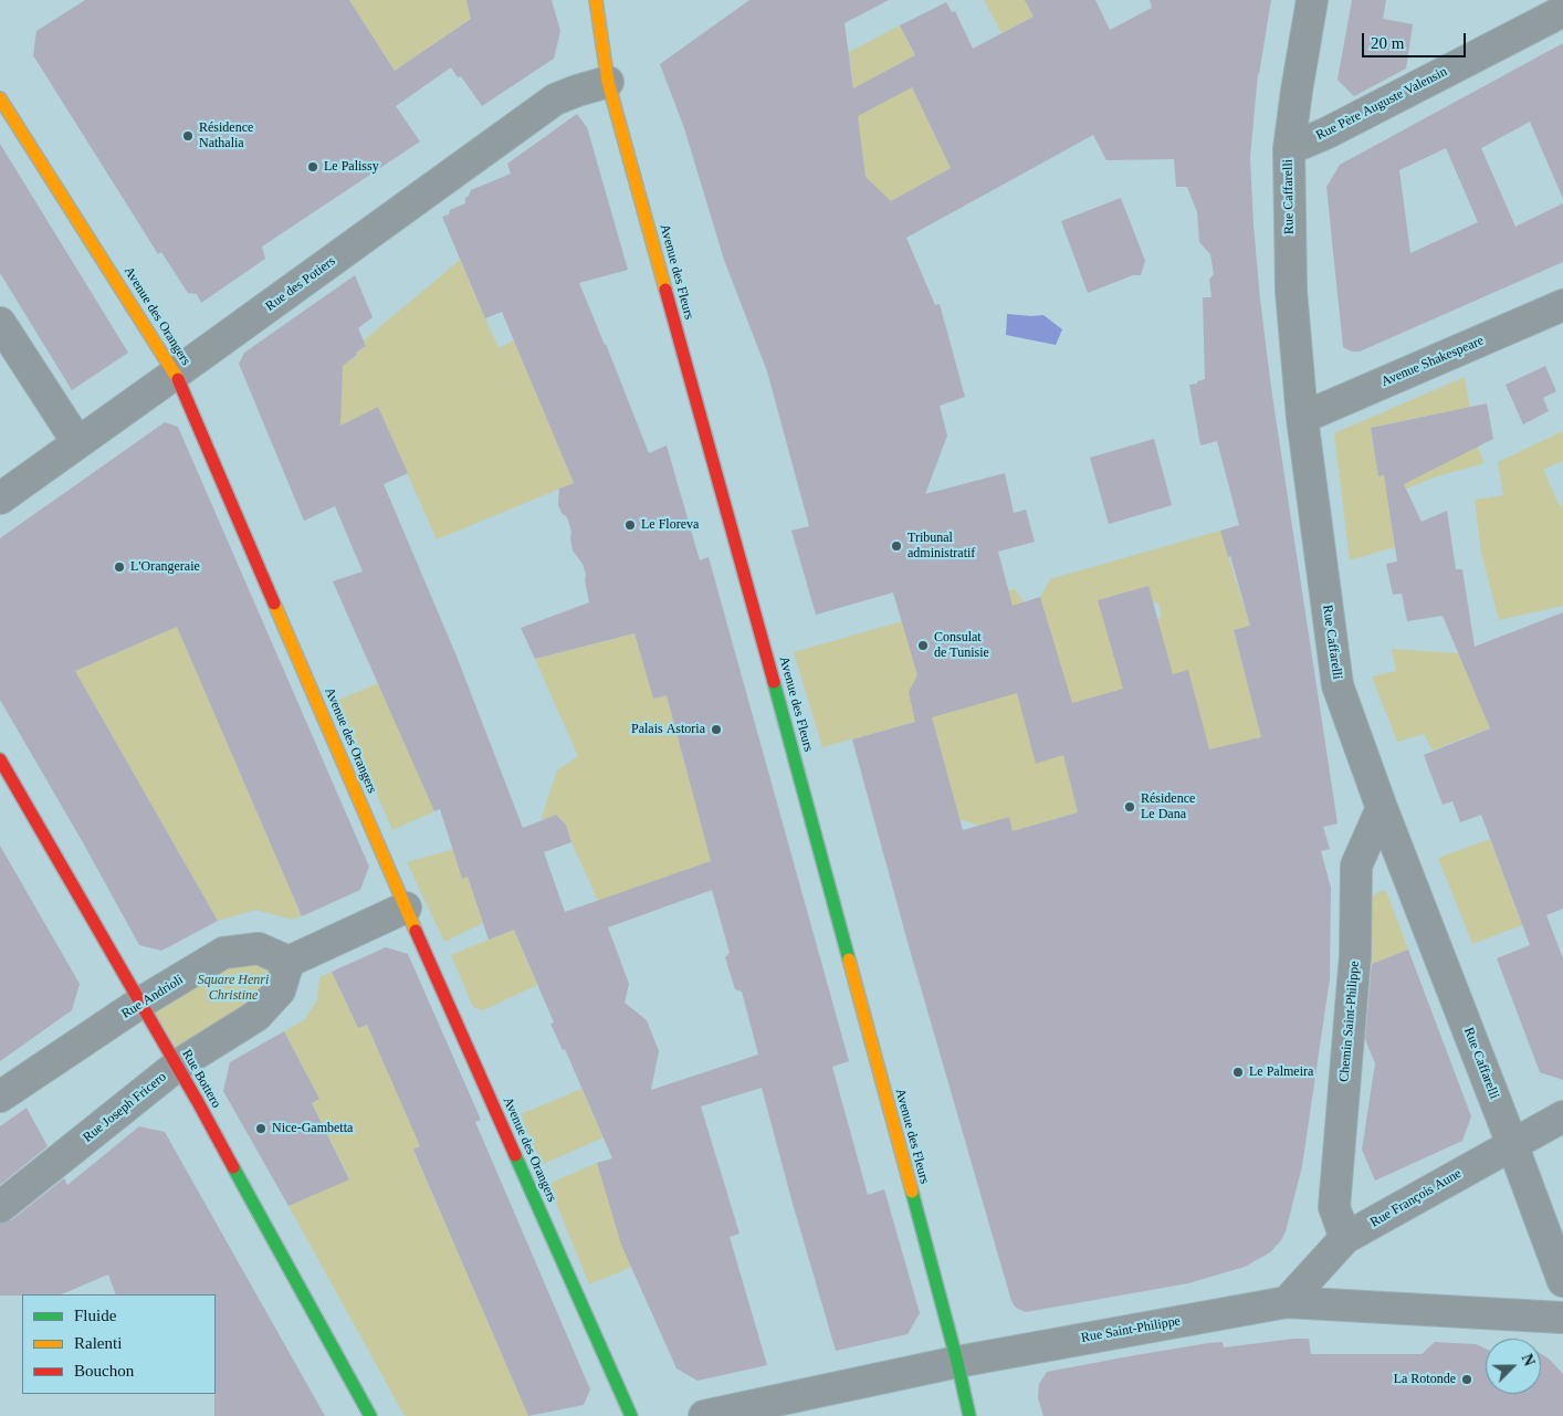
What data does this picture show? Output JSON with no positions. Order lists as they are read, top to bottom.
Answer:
{
  "streets": {
    "main road": ["Avenue des Fleurs", "Avenue des Orangers", "Rue Bottero"],
    "street": [
      "Rue Père Auguste Valensin",
      "Rue Caffarelli",
      "Rue des Potiers",
      "Avenue Shakespeare",
      "Rue Andrioli",
      "Chemin Saint-Philippe",
      "Rue Joseph Fricero",
      "Rue François Aune",
      "Rue Saint-Philippe"
    ]
  },
  "crossings": [
    ["Rue Père Auguste Valensin", "Rue Caffarelli"],
    ["Rue Caffarelli", "Avenue Shakespeare"],
    ["Rue Caffarelli", "Chemin Saint-Philippe"],
    ["Rue Caffarelli", "Rue François Aune"],
    ["Avenue des Fleurs", "Rue des Potiers"],
    ["Avenue des Fleurs", "Rue Saint-Philippe"],
    ["Rue des Potiers", "Avenue des Orangers"],
    ["Rue Andrioli", "Rue Bottero"],
    ["Rue Andrioli", "Rue Joseph Fricero"],
    ["Chemin Saint-Philippe", "Rue François Aune"],
    ["Rue Bottero", "Rue Joseph Fricero"],
    ["Rue François Aune", "Rue Saint-Philippe"]
  ],
  "parks": ["Square Henri Christine"],
  "places": [
    "Résidence Nathalia",
    "Le Palissy",
    "Le Floreva",
    "Tribunal administratif",
    "L'Orangeraie",
    "Consulat de Tunisie",
    "Palais Astoria",
    "Résidence Le Dana",
    "Le Palmeira",
    "Nice-Gambetta",
    "La Rotonde"
  ],
  "legend": ["Fluide", "Ralenti", "Bouchon"],
  "scale_bar": "20 m",
  "north": "top right"
}
